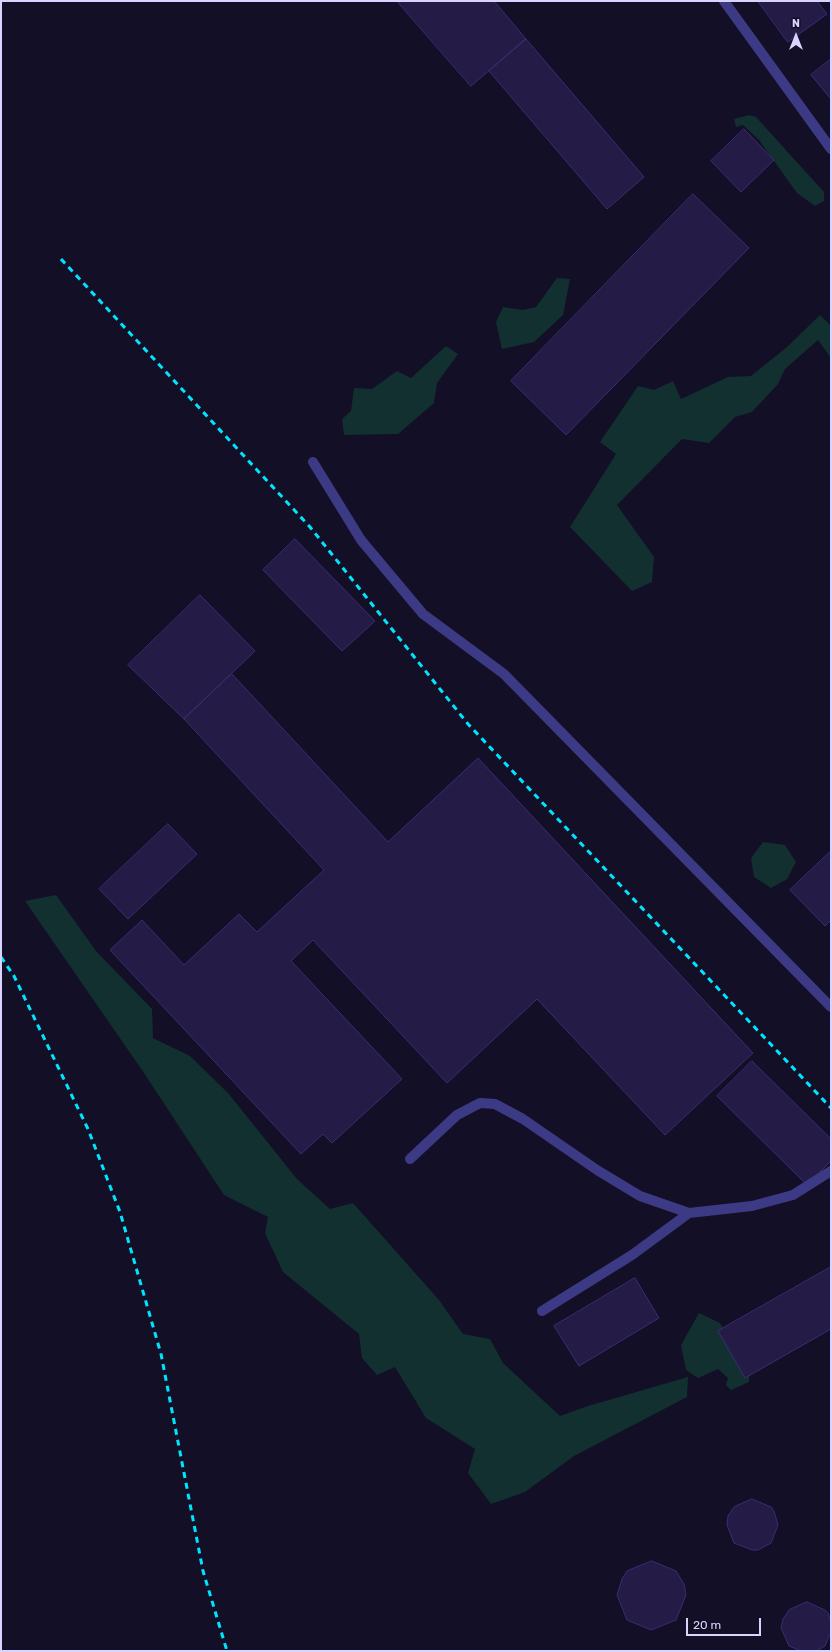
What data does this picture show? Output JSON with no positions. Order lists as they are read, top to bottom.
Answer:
{
  "scale_bar": "20 m",
  "north": "top"
}
